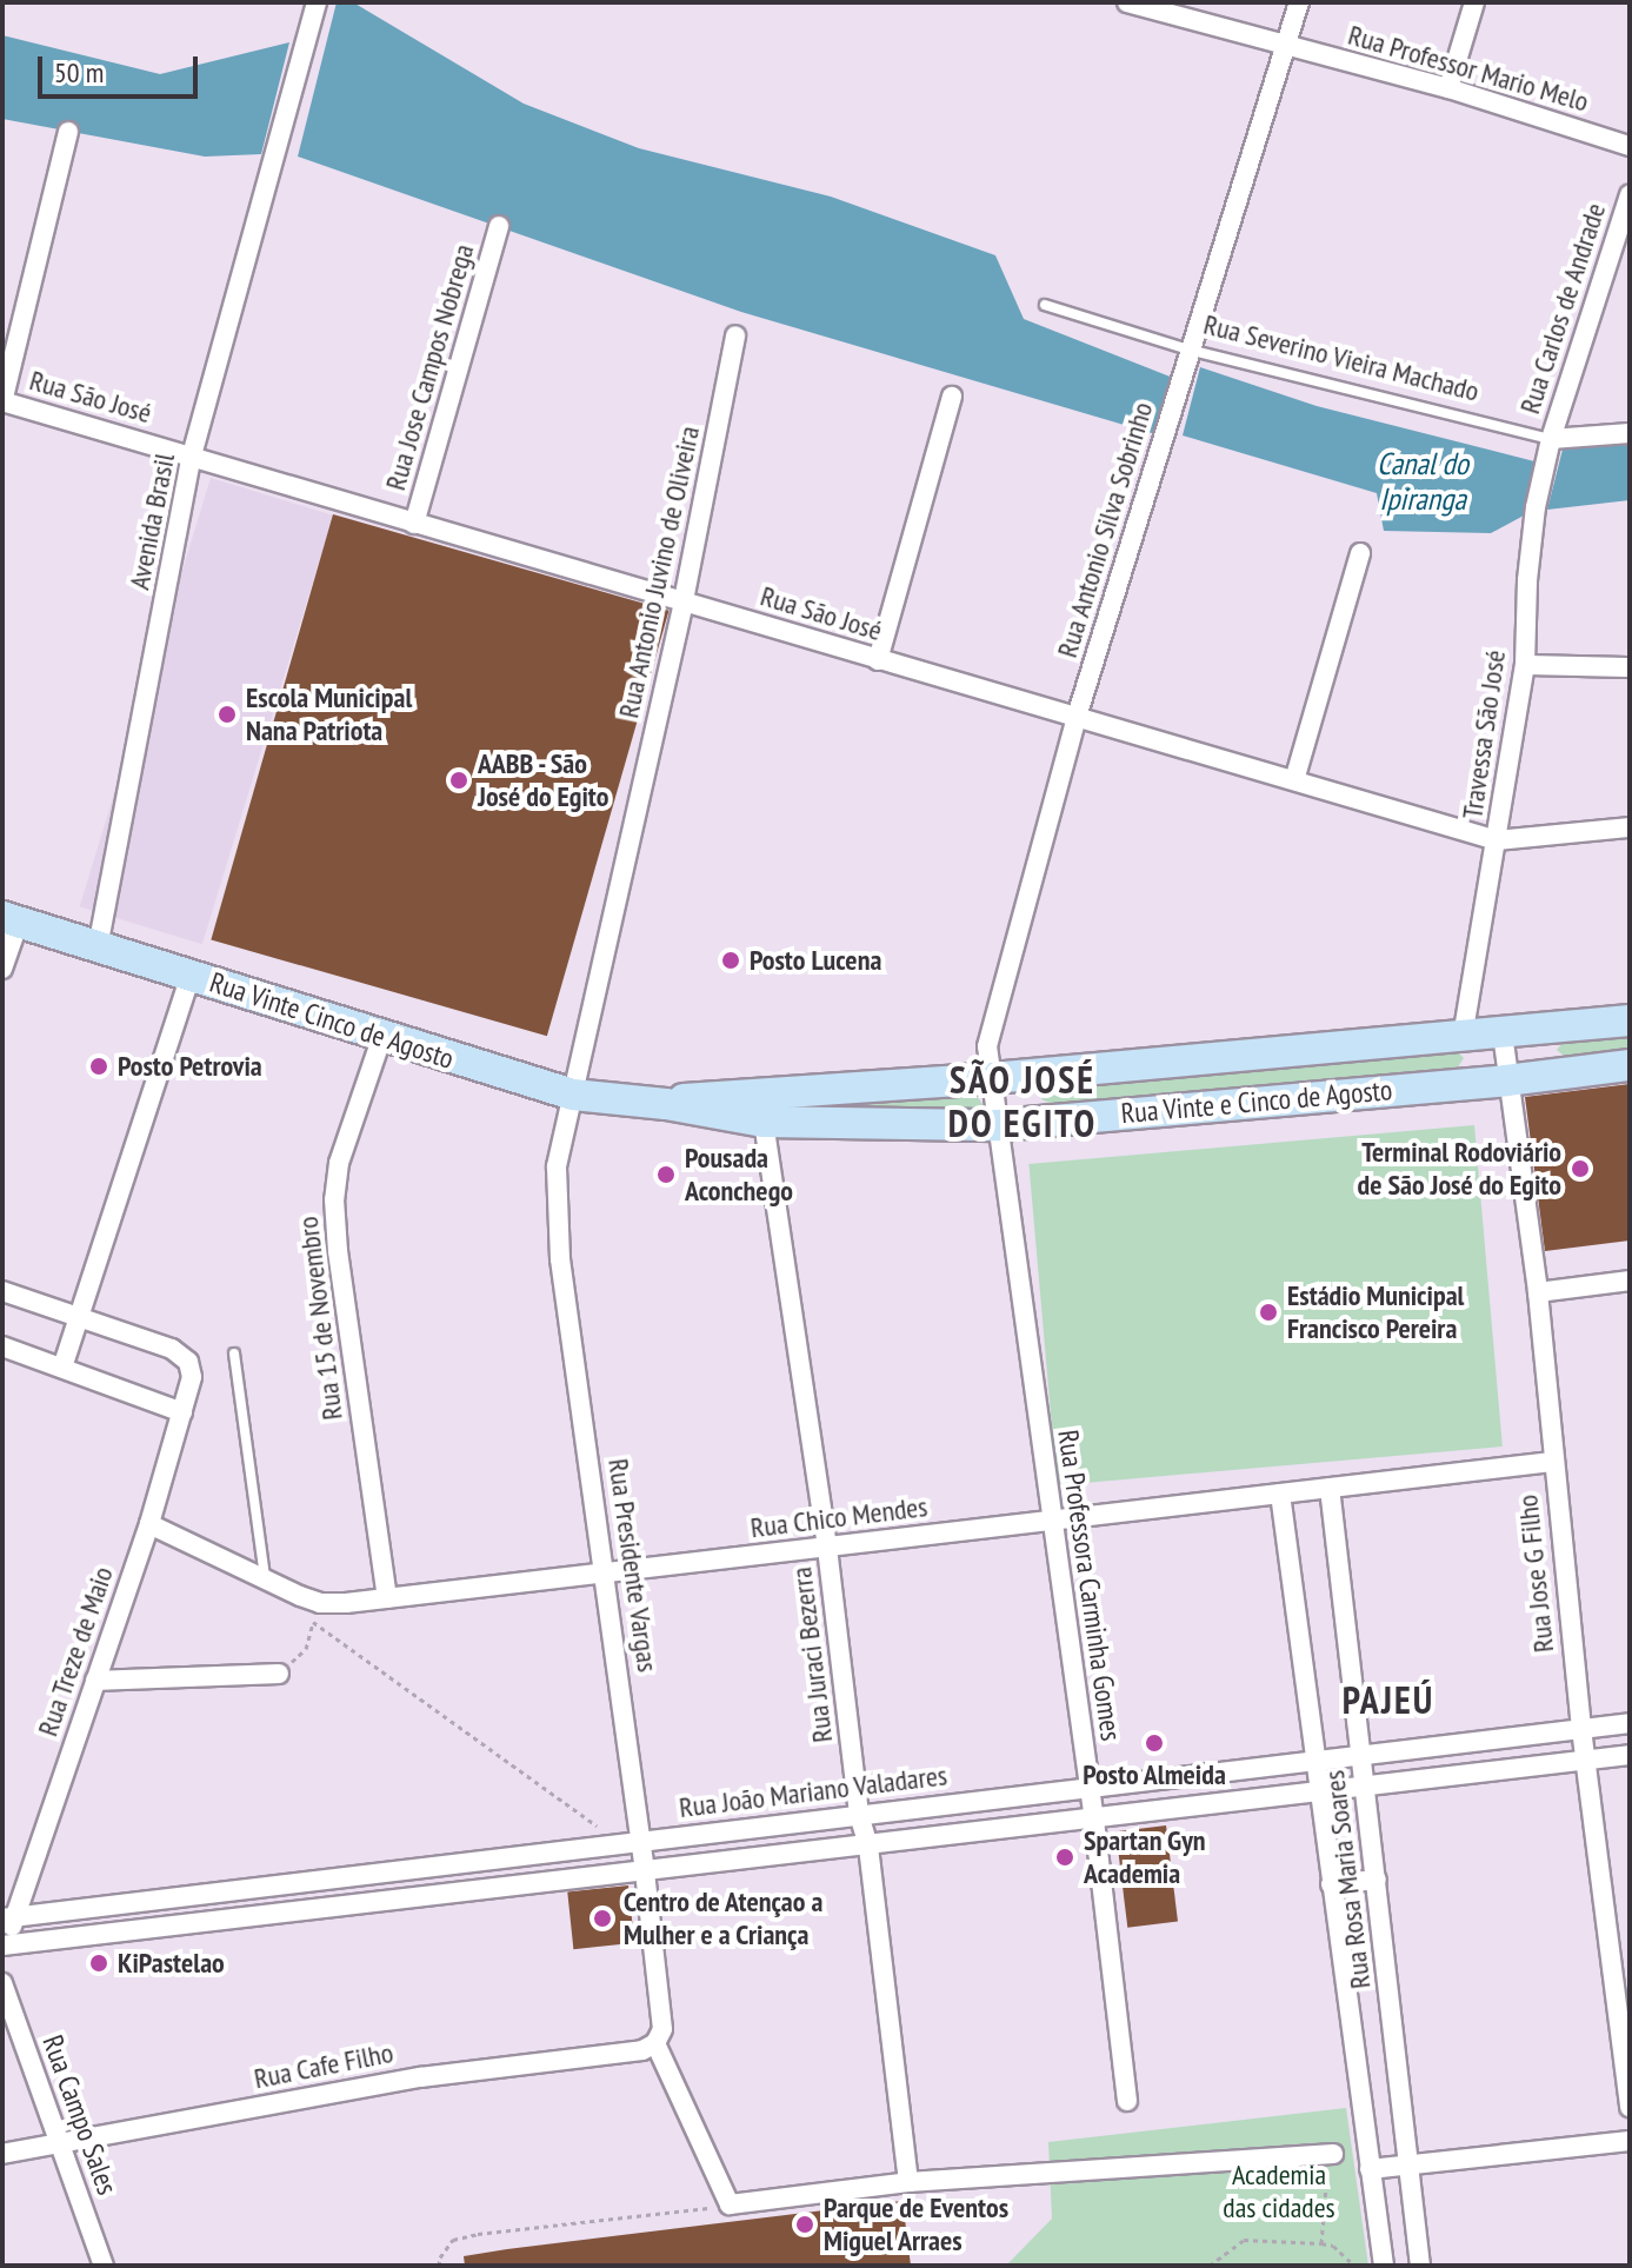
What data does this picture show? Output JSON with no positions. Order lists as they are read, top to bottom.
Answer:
{
  "streets": {
    "main road": ["Rua Vinte Cinco de Agosto", "Rua Vinte e Cinco de Agosto"],
    "street": [
      "Rua Professor Mario Melo",
      "Rua Carlos de Andrade",
      "Rua Severino Vieira Machado",
      "Rua Jose Campos Nobrega",
      "Rua São José",
      "Avenida Brasil",
      "Rua Antonio Silva Sobrinho",
      "Rua Antonio Juvino de Oliveira",
      "Travessa São José",
      "Rua 15 de Novembro",
      "Rua Chico Mendes",
      "Rua Presidente Vargas",
      "Rua Jose G Filho",
      "Rua Professora Carminha Gomes",
      "Rua Treze de Maio",
      "Rua Juraci Bezerra",
      "Rua João Mariano Valadares",
      "Rua Rosa Maria Soares",
      "Rua Cafe Filho",
      "Rua Campo Sales"
    ]
  },
  "crossings": [
    ["Rua Professor Mario Melo", "Rua Antonio Silva Sobrinho"],
    ["Rua Carlos de Andrade", "Rua Severino Vieira Machado"],
    ["Rua Carlos de Andrade", "Travessa São José"],
    ["Rua Severino Vieira Machado", "Rua Antonio Silva Sobrinho"],
    ["Rua Severino Vieira Machado", "Travessa São José"],
    ["Rua Jose Campos Nobrega", "Rua São José"],
    ["Rua São José", "Avenida Brasil"],
    ["Rua São José", "Rua Antonio Silva Sobrinho"],
    ["Rua São José", "Rua Antonio Juvino de Oliveira"],
    ["Rua São José", "Travessa São José"],
    ["Avenida Brasil", "Rua Vinte Cinco de Agosto"],
    ["Rua Antonio Silva Sobrinho", "Rua Vinte e Cinco de Agosto"],
    ["Rua Antonio Silva Sobrinho", "Rua Professora Carminha Gomes"],
    ["Rua Antonio Juvino de Oliveira", "Rua Vinte Cinco de Agosto"],
    ["Rua Antonio Juvino de Oliveira", "Rua Presidente Vargas"],
    ["Travessa São José", "Rua Vinte e Cinco de Agosto"],
    ["Rua Vinte Cinco de Agosto", "Rua Vinte e Cinco de Agosto"],
    ["Rua Vinte Cinco de Agosto", "Rua 15 de Novembro"],
    ["Rua Vinte Cinco de Agosto", "Rua Presidente Vargas"],
    ["Rua Vinte e Cinco de Agosto", "Rua Jose G Filho"],
    ["Rua Vinte e Cinco de Agosto", "Rua Professora Carminha Gomes"],
    ["Rua Vinte e Cinco de Agosto", "Rua Juraci Bezerra"],
    ["Rua 15 de Novembro", "Rua Chico Mendes"],
    ["Rua Chico Mendes", "Rua Presidente Vargas"],
    ["Rua Chico Mendes", "Rua Jose G Filho"],
    ["Rua Chico Mendes", "Rua Professora Carminha Gomes"],
    ["Rua Chico Mendes", "Rua Treze de Maio"],
    ["Rua Chico Mendes", "Rua Juraci Bezerra"],
    ["Rua Chico Mendes", "Rua Rosa Maria Soares"],
    ["Rua Presidente Vargas", "Rua João Mariano Valadares"],
    ["Rua Presidente Vargas", "Rua Cafe Filho"],
    ["Rua Jose G Filho", "Rua João Mariano Valadares"],
    ["Rua Professora Carminha Gomes", "Rua João Mariano Valadares"],
    ["Rua Treze de Maio", "Rua João Mariano Valadares"],
    ["Rua Juraci Bezerra", "Rua João Mariano Valadares"],
    ["Rua João Mariano Valadares", "Rua Rosa Maria Soares"],
    ["Rua Cafe Filho", "Rua Campo Sales"]
  ],
  "districts": ["SÃO JOSÉ DO EGITO", "PAJEÚ"],
  "water": ["Canal do Ipiranga"],
  "parks": ["Academia das cidades"],
  "places": [
    "Escola Municipal Nana Patriota",
    "AABB - São José do Egito",
    "Posto Lucena",
    "Posto Petrovia",
    "Terminal Rodoviário de São José do Egito",
    "Pousada Aconchego",
    "Estádio Municipal Francisco Pereira",
    "Posto Almeida",
    "Spartan Gyn Academia",
    "Centro de Atençao a Mulher e a Criança",
    "KiPastelao",
    "Parque de Eventos Miguel Arraes"
  ],
  "scale_bar": "50 m"
}
